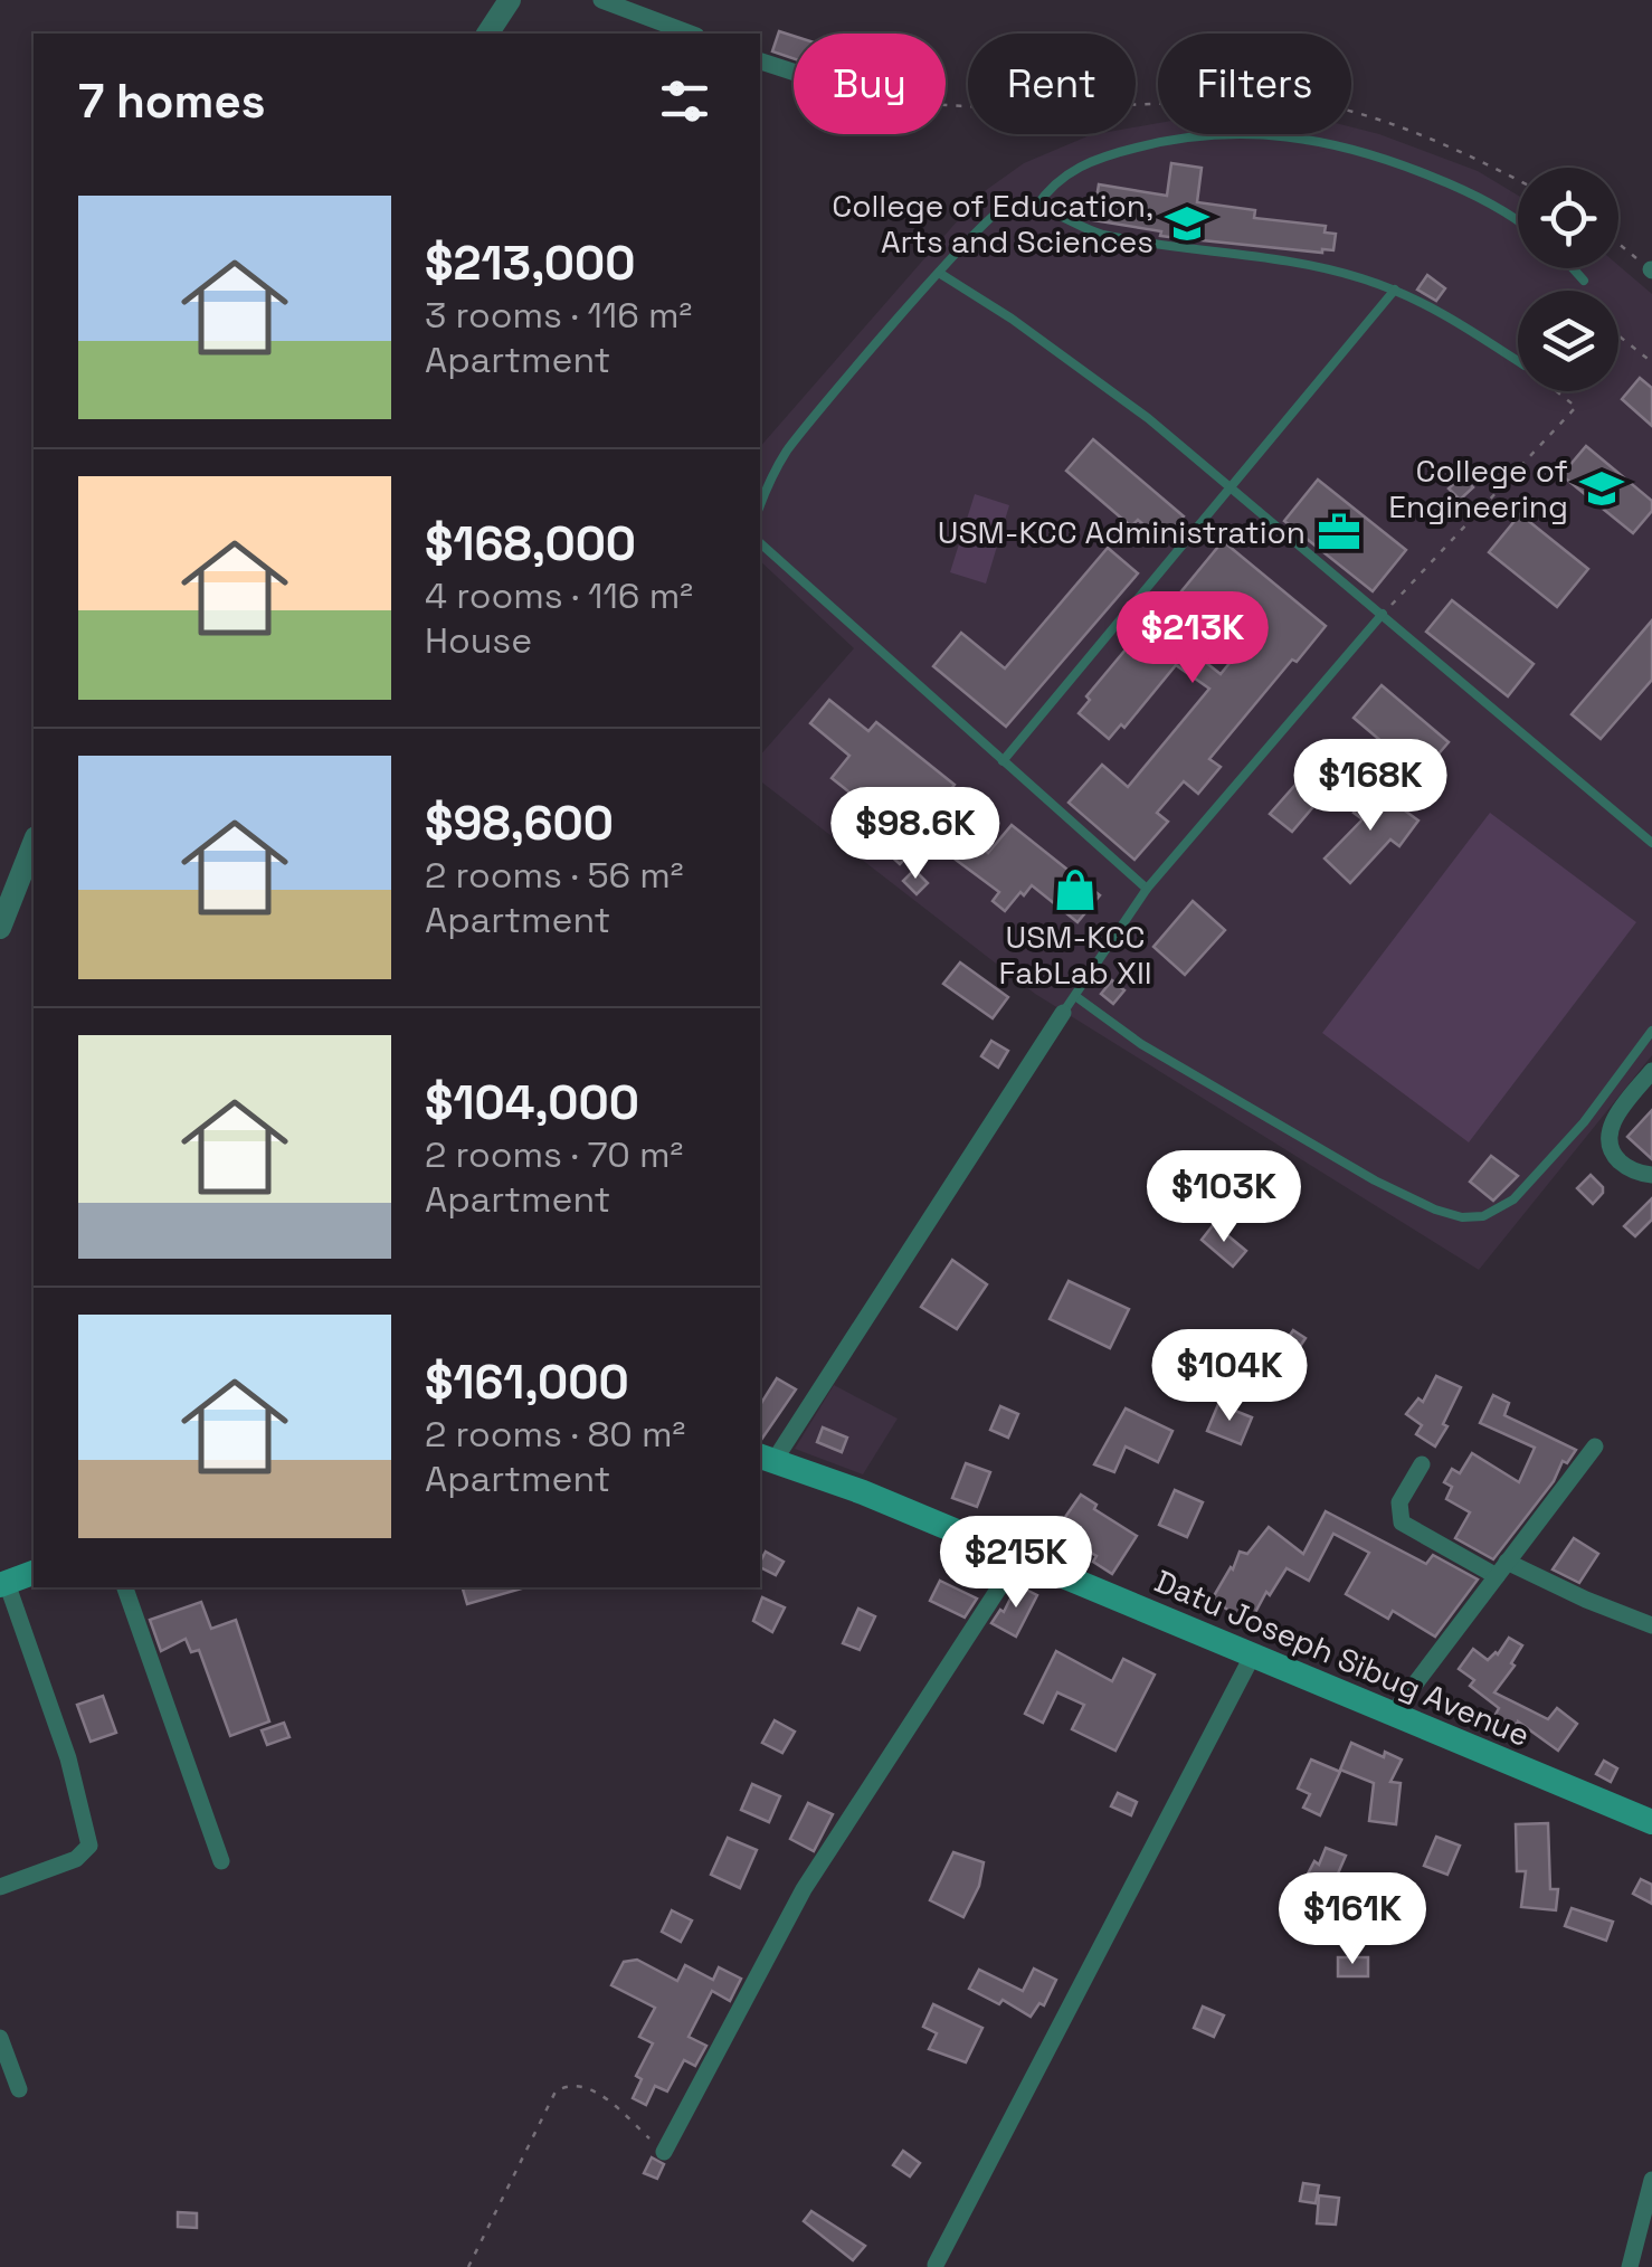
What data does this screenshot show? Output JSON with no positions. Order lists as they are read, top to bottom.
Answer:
{
  "streets": {
    "main road": ["Datu Joseph Sibug Avenue"]
  },
  "places": {
    "school or university": ["College of Education, Arts and Sciences", "College of Engineering"],
    "office": ["USM-KCC Administration"],
    "shop": ["USM-KCC FabLab XII"]
  },
  "page": {
    "chip": ["Buy", "Rent", "Filters"],
    "heading": "7 homes",
    "list": [
      {
        "name": "$213,000",
        "note": "3 rooms · 116 m² · Apartment"
      },
      {
        "name": "$168,000",
        "note": "4 rooms · 116 m² · House"
      },
      {
        "name": "$98,600",
        "note": "2 rooms · 56 m² · Apartment"
      },
      {
        "name": "$104,000",
        "note": "2 rooms · 70 m² · Apartment"
      },
      {
        "name": "$161,000",
        "note": "2 rooms · 80 m² · Apartment"
      }
    ],
    "price": [
      "$213K",
      "$168K",
      "$98.6K",
      "$103K",
      "$104K",
      "$215K",
      "$161K"
    ]
  }
}
